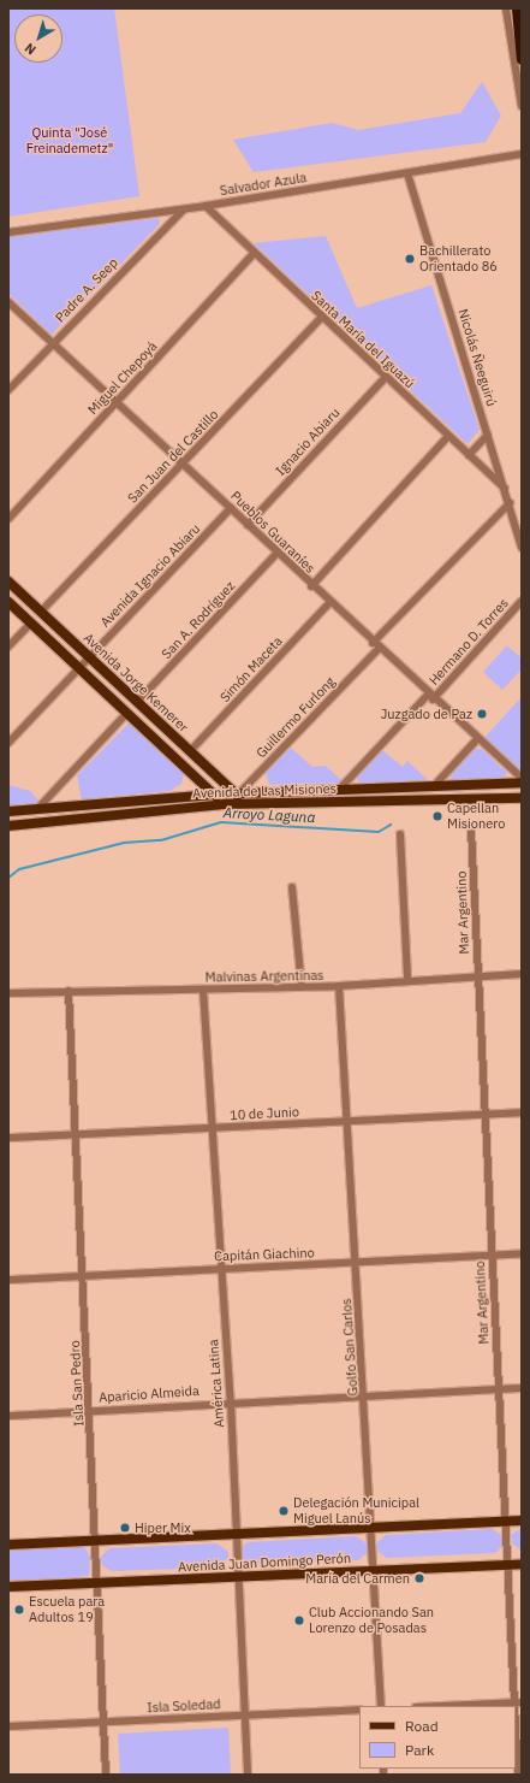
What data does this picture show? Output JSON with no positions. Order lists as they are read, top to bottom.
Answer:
{
  "streets": {
    "main road": ["Avenida Jorge Kemerer", "Avenida de Las Misiones", "Avenida Juan Domingo Perón"],
    "street": [
      "Salvador Azula",
      "Padre A. Seep",
      "Santa María del Iguazú",
      "Nicolás Ñeeguirú",
      "Miguel Chepoyá",
      "Ignacio Abiaru",
      "San Juan del Castillo",
      "Pueblos Guaraníes",
      "Avenida Ignacio Abiaru",
      "San A. Rodríguez",
      "Hermano D. Torres",
      "Simón Maceta",
      "Guillermo Furlong",
      "Mar Argentino",
      "Malvinas Argentinas",
      "10 de Junio",
      "Capitán Giachino",
      "Golfo San Carlos",
      "Isla San Pedro",
      "América Latina",
      "Aparicio Almeida",
      "Isla Soledad"
    ]
  },
  "crossings": [
    ["Salvador Azula", "Padre A. Seep"],
    ["Salvador Azula", "Santa María del Iguazú"],
    ["Salvador Azula", "Nicolás Ñeeguirú"],
    ["Padre A. Seep", "Pueblos Guaraníes"],
    ["Santa María del Iguazú", "Nicolás Ñeeguirú"],
    ["Santa María del Iguazú", "Miguel Chepoyá"],
    ["Santa María del Iguazú", "Ignacio Abiaru"],
    ["Santa María del Iguazú", "San Juan del Castillo"],
    ["Nicolás Ñeeguirú", "Guillermo Furlong"],
    ["Miguel Chepoyá", "Pueblos Guaraníes"],
    ["Ignacio Abiaru", "Pueblos Guaraníes"],
    ["San Juan del Castillo", "Pueblos Guaraníes"],
    ["San Juan del Castillo", "Avenida Jorge Kemerer"],
    ["Pueblos Guaraníes", "Avenida Ignacio Abiaru"],
    ["Pueblos Guaraníes", "San A. Rodríguez"],
    ["Pueblos Guaraníes", "Hermano D. Torres"],
    ["Pueblos Guaraníes", "Simón Maceta"],
    ["Pueblos Guaraníes", "Guillermo Furlong"],
    ["Avenida Ignacio Abiaru", "Avenida Jorge Kemerer"],
    ["San A. Rodríguez", "Avenida Jorge Kemerer"],
    ["Hermano D. Torres", "Avenida de Las Misiones"],
    ["Simón Maceta", "Avenida Jorge Kemerer"],
    ["Avenida Jorge Kemerer", "Guillermo Furlong"],
    ["Avenida Jorge Kemerer", "Avenida de Las Misiones"],
    ["Guillermo Furlong", "Avenida de Las Misiones"],
    ["Mar Argentino", "Malvinas Argentinas"],
    ["Mar Argentino", "10 de Junio"],
    ["Mar Argentino", "Capitán Giachino"],
    ["Mar Argentino", "Aparicio Almeida"],
    ["Mar Argentino", "Avenida Juan Domingo Perón"],
    ["Malvinas Argentinas", "Golfo San Carlos"],
    ["Malvinas Argentinas", "Isla San Pedro"],
    ["Malvinas Argentinas", "América Latina"],
    ["10 de Junio", "Golfo San Carlos"],
    ["10 de Junio", "Isla San Pedro"],
    ["10 de Junio", "América Latina"],
    ["Capitán Giachino", "Golfo San Carlos"],
    ["Capitán Giachino", "Isla San Pedro"],
    ["Capitán Giachino", "América Latina"],
    ["Golfo San Carlos", "Aparicio Almeida"],
    ["Golfo San Carlos", "Avenida Juan Domingo Perón"],
    ["Isla San Pedro", "Aparicio Almeida"],
    ["Isla San Pedro", "Avenida Juan Domingo Perón"],
    ["Isla San Pedro", "Isla Soledad"],
    ["América Latina", "Aparicio Almeida"],
    ["América Latina", "Avenida Juan Domingo Perón"],
    ["América Latina", "Isla Soledad"]
  ],
  "water": ["Arroyo Laguna"],
  "parks": ["Quinta \"José Freinademetz\""],
  "places": [
    "Bachillerato Orientado 86",
    "Juzgado de Paz",
    "Capellan Misionero",
    "Delegación Municipal Miguel Lanús",
    "Hiper Mix",
    "María del Carmen",
    "Escuela para Adultos 19",
    "Club Accionando San Lorenzo de Posadas"
  ],
  "legend": ["Road", "Park"],
  "north": "bottom left"
}
